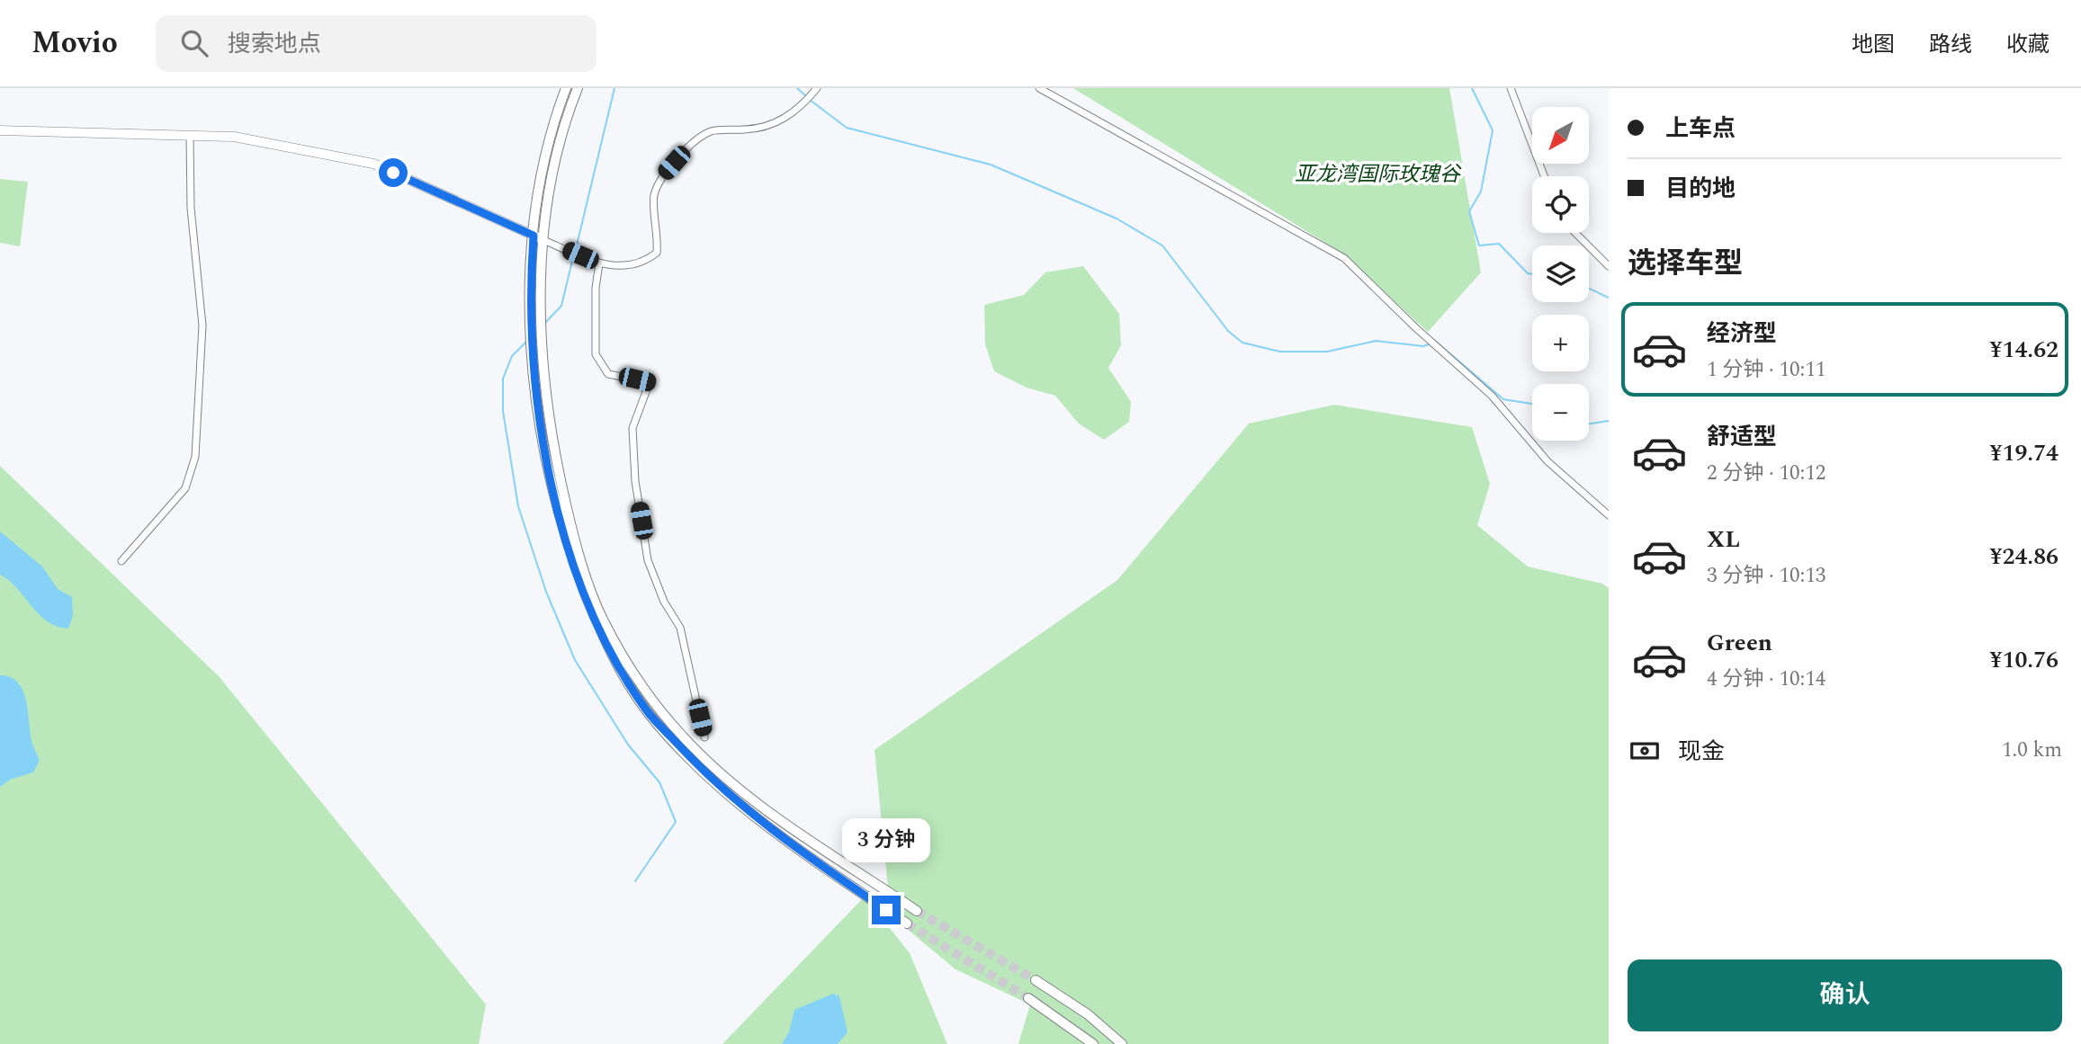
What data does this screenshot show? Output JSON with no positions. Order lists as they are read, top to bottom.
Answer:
{
  "parks": ["亚龙湾国际玫瑰谷"],
  "north": "bottom left",
  "page": {
    "header": "Movio",
    "search": "搜索地点",
    "nav": ["地图", "路线", "收藏"],
    "banner": ["上车点", "目的地"],
    "map_buttons": ["+", "−"],
    "heading": "选择车型",
    "list": [
      {
        "name": "经济型",
        "note": "1 分钟 · 10:11",
        "value": "¥14.62"
      },
      {
        "name": "舒适型",
        "note": "2 分钟 · 10:12",
        "value": "¥19.74"
      },
      {
        "name": "XL",
        "note": "3 分钟 · 10:13",
        "value": "¥24.86"
      },
      {
        "name": "Green",
        "note": "4 分钟 · 10:14",
        "value": "¥10.76"
      }
    ],
    "pay": ["现金", "1.0 km"],
    "bubble": "3 分钟",
    "buttons": "确认"
  }
}
